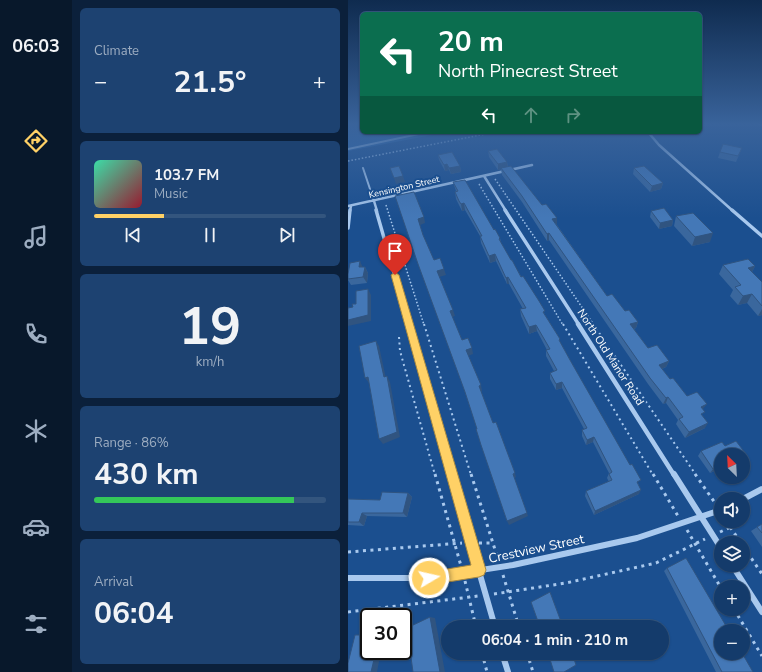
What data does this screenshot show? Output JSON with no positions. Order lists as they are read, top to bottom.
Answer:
{
  "streets": {
    "street": ["Kensington Street", "North Old Manor Road", "Crestview Street"]
  },
  "crossings": [
    ["Kensington Street", "North Old Manor Road"],
    ["North Old Manor Road", "Crestview Street"]
  ],
  "north": "top left",
  "page": {
    "tabs": "06:03",
    "tile": [
      "Climate",
      ["19", "km/h"],
      ["Range · 86%", "430 km"],
      ["Arrival", "06:04"]
    ],
    "turn": ["20 m", "North Pinecrest Street"],
    "heat": ["−", "21.5°", "+"],
    "song": ["103.7 FM", "Music"],
    "map_buttons": ["+", "−"],
    "limit": "30",
    "trip": "06:04 · 1 min · 210 m"
  }
}
